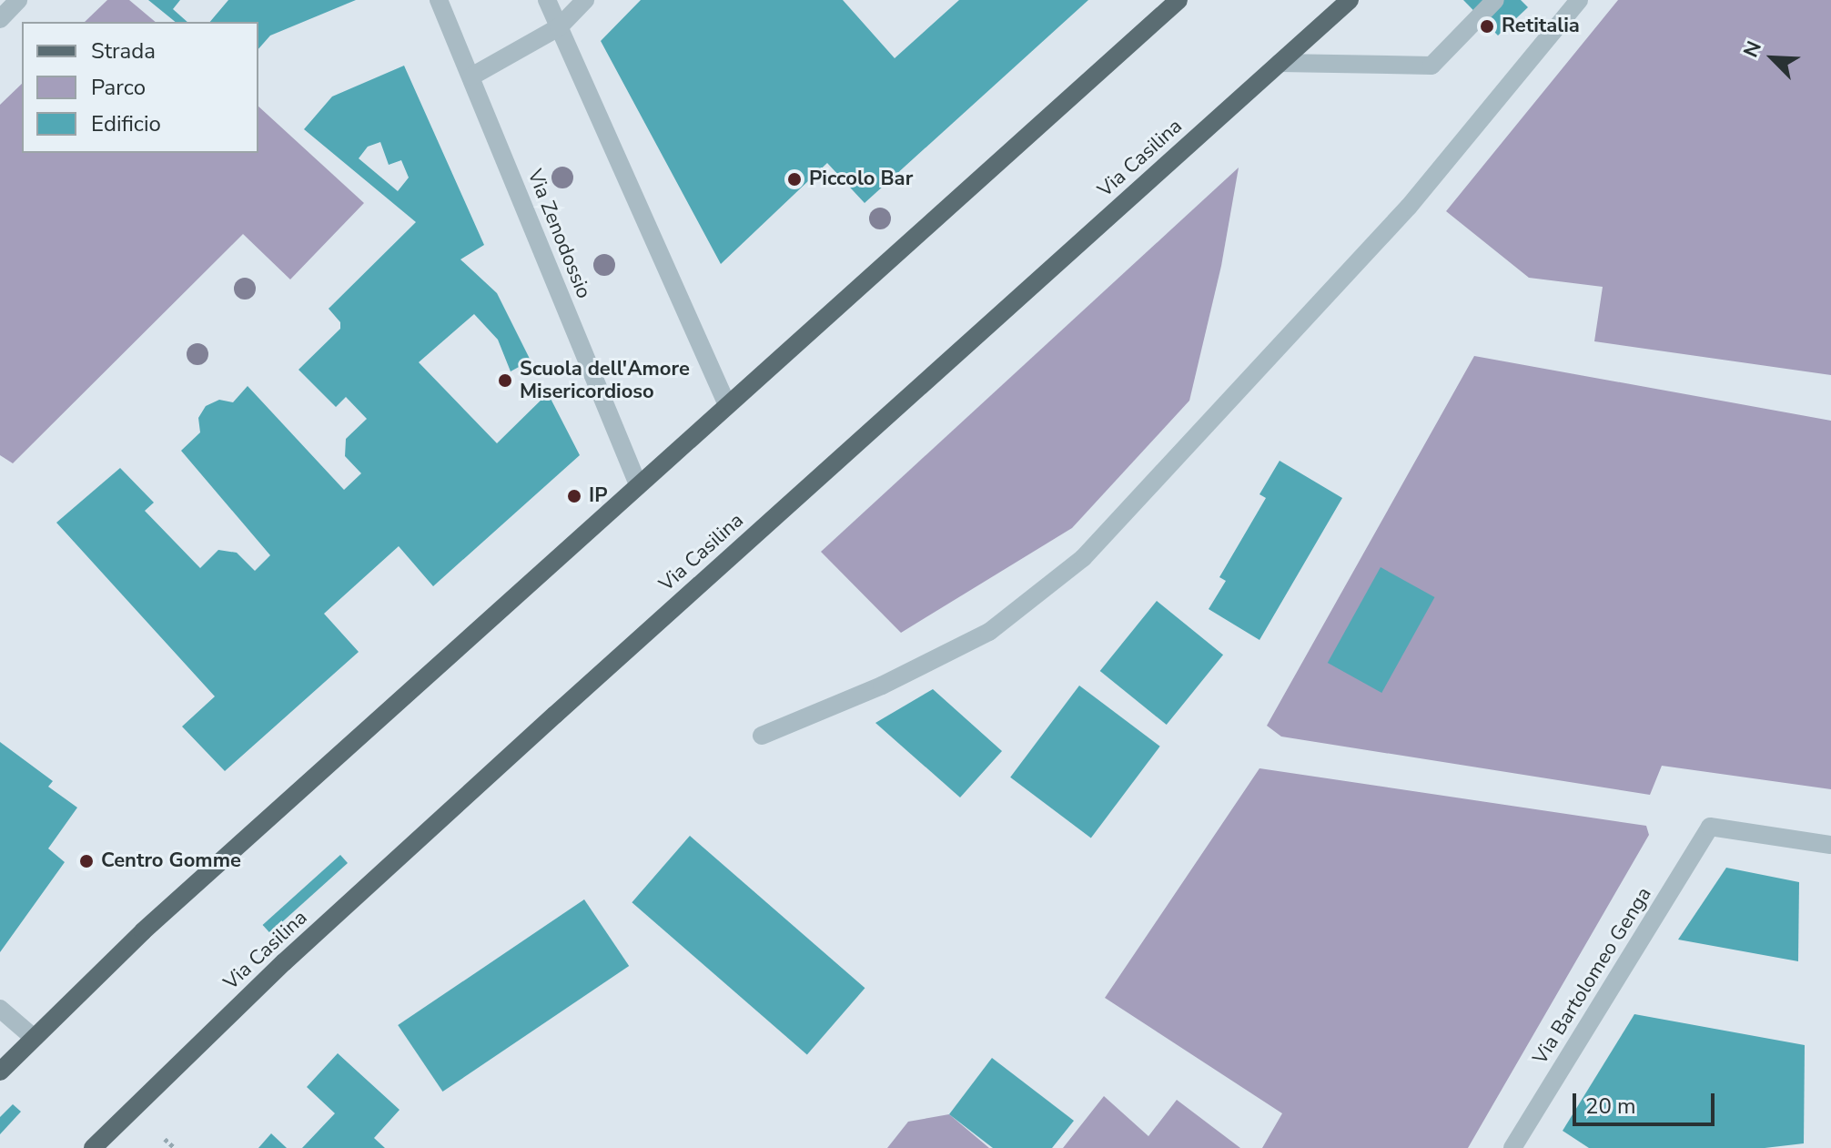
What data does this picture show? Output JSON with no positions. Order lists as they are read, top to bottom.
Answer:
{
  "streets": {
    "main road": ["Via Casilina"],
    "street": ["Via Zenodossio", "Via Bartolomeo Genga"]
  },
  "places": [
    "Retitalia",
    "Piccolo Bar",
    "Scuola dell'Amore Misericordioso",
    "IP",
    "Centro Gomme"
  ],
  "legend": ["Strada", "Parco", "Edificio"],
  "scale_bar": "20 m",
  "north": "top left"
}
